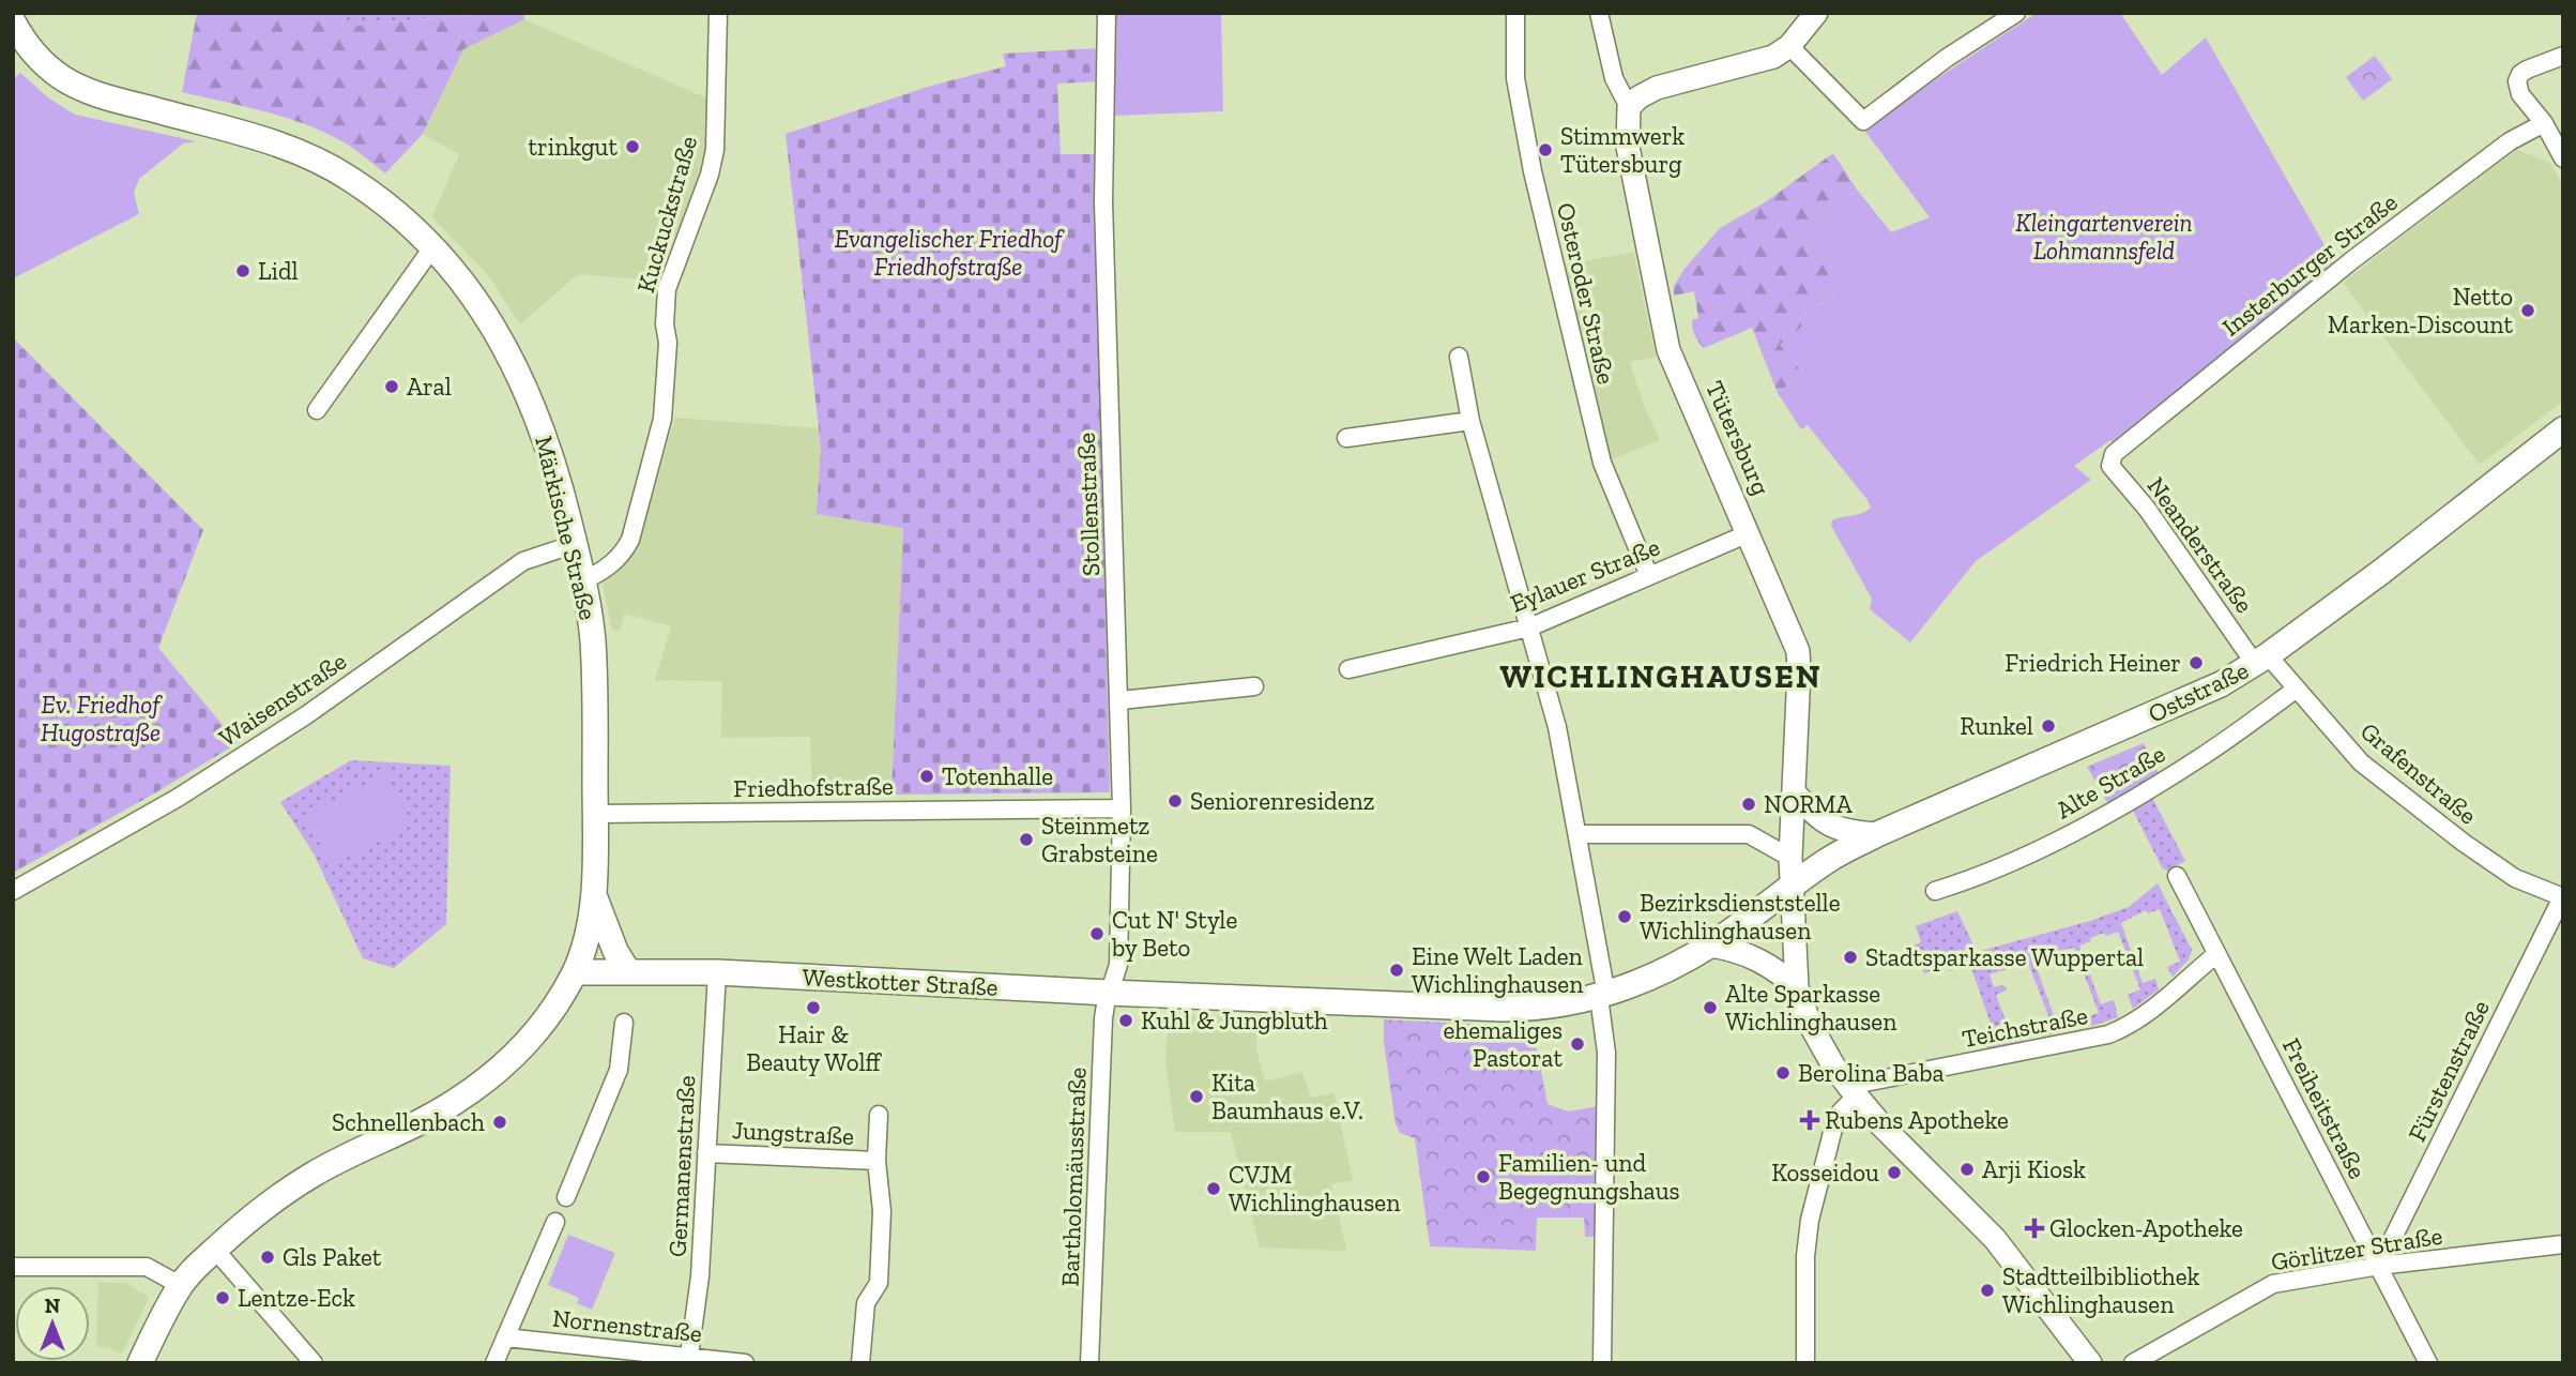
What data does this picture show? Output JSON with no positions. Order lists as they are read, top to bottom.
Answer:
{
  "streets": {
    "main road": ["Märkische Straße", "Oststraße", "Westkotter Straße"],
    "street": [
      "Kuckuckstraße",
      "Insterburger Straße",
      "Osteroder Straße",
      "Tütersburg",
      "Stollenstraße",
      "Neanderstraße",
      "Eylauer Straße",
      "Waisenstraße",
      "Grafenstraße",
      "Alte Straße",
      "Friedhofstraße",
      "Teichstraße",
      "Fürstenstraße",
      "Freiheitstraße",
      "Jungstraße",
      "Germanenstraße",
      "Bartholomäusstraße",
      "Görlitzer Straße",
      "Nornenstraße"
    ]
  },
  "crossings": [
    ["Kuckuckstraße", "Märkische Straße"],
    ["Insterburger Straße", "Neanderstraße"],
    ["Osteroder Straße", "Eylauer Straße"],
    ["Tütersburg", "Eylauer Straße"],
    ["Tütersburg", "Oststraße"],
    ["Tütersburg", "Westkotter Straße"],
    ["Tütersburg", "Teichstraße"],
    ["Stollenstraße", "Friedhofstraße"],
    ["Stollenstraße", "Westkotter Straße"],
    ["Stollenstraße", "Bartholomäusstraße"],
    ["Märkische Straße", "Waisenstraße"],
    ["Märkische Straße", "Friedhofstraße"],
    ["Märkische Straße", "Westkotter Straße"],
    ["Neanderstraße", "Oststraße"],
    ["Neanderstraße", "Grafenstraße"],
    ["Oststraße", "Grafenstraße"],
    ["Oststraße", "Westkotter Straße"],
    ["Grafenstraße", "Alte Straße"],
    ["Grafenstraße", "Fürstenstraße"],
    ["Westkotter Straße", "Germanenstraße"],
    ["Westkotter Straße", "Bartholomäusstraße"],
    ["Teichstraße", "Freiheitstraße"],
    ["Fürstenstraße", "Freiheitstraße"],
    ["Fürstenstraße", "Görlitzer Straße"],
    ["Freiheitstraße", "Görlitzer Straße"],
    ["Jungstraße", "Germanenstraße"],
    ["Germanenstraße", "Nornenstraße"]
  ],
  "districts": ["WICHLINGHAUSEN"],
  "parks": ["Kleingartenverein Lohmannsfeld", "Evangelischer Friedhof Friedhofstraße", "Ev. Friedhof Hugostraße"],
  "places": {
    "other": [
      "trinkgut",
      "Stimmwerk Tütersburg",
      "Lidl",
      "Netto Marken-Discount",
      "Aral",
      "Friedrich Heiner",
      "Runkel",
      "Totenhalle",
      "Seniorenresidenz",
      "NORMA",
      "Steinmetz Grabsteine",
      "Bezirksdienststelle Wichlinghausen",
      "Cut N' Style by Beto",
      "Stadtsparkasse Wuppertal",
      "Eine Welt Laden Wichlinghausen",
      "Hair & Beauty Wolff",
      "Alte Sparkasse Wichlinghausen",
      "Kuhl & Jungbluth",
      "ehemaliges Pastorat",
      "Berolina Baba",
      "Kita Baumhaus e.V.",
      "Schnellenbach",
      "Arji Kiosk",
      "Kosseidou",
      "Familien- und Begegnungshaus",
      "CVJM Wichlinghausen",
      "Gls Paket",
      "Stadtteilbibliothek Wichlinghausen",
      "Lentze-Eck"
    ],
    "health": ["Rubens Apotheke", "Glocken-Apotheke"]
  },
  "north": "top"
}
